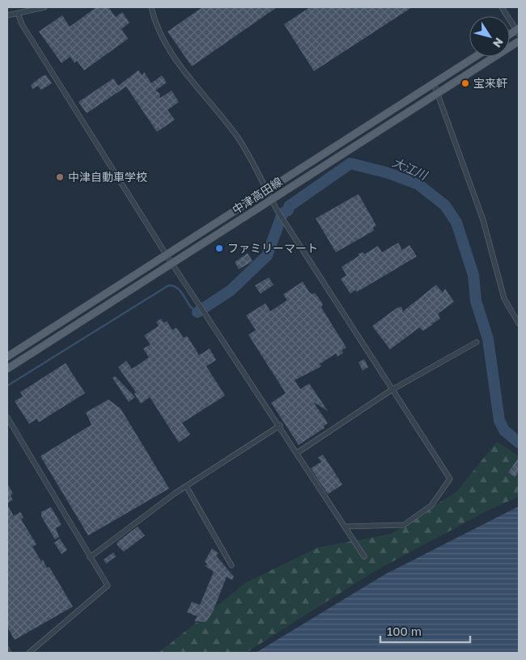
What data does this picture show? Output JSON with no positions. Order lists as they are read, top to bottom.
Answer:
{
  "streets": {
    "main road": ["中津高田線"]
  },
  "water": ["大江川"],
  "places": ["宝来軒", "中津自動車学校", "ファミリーマート"],
  "scale_bar": "100 m",
  "north": "bottom right"
}
